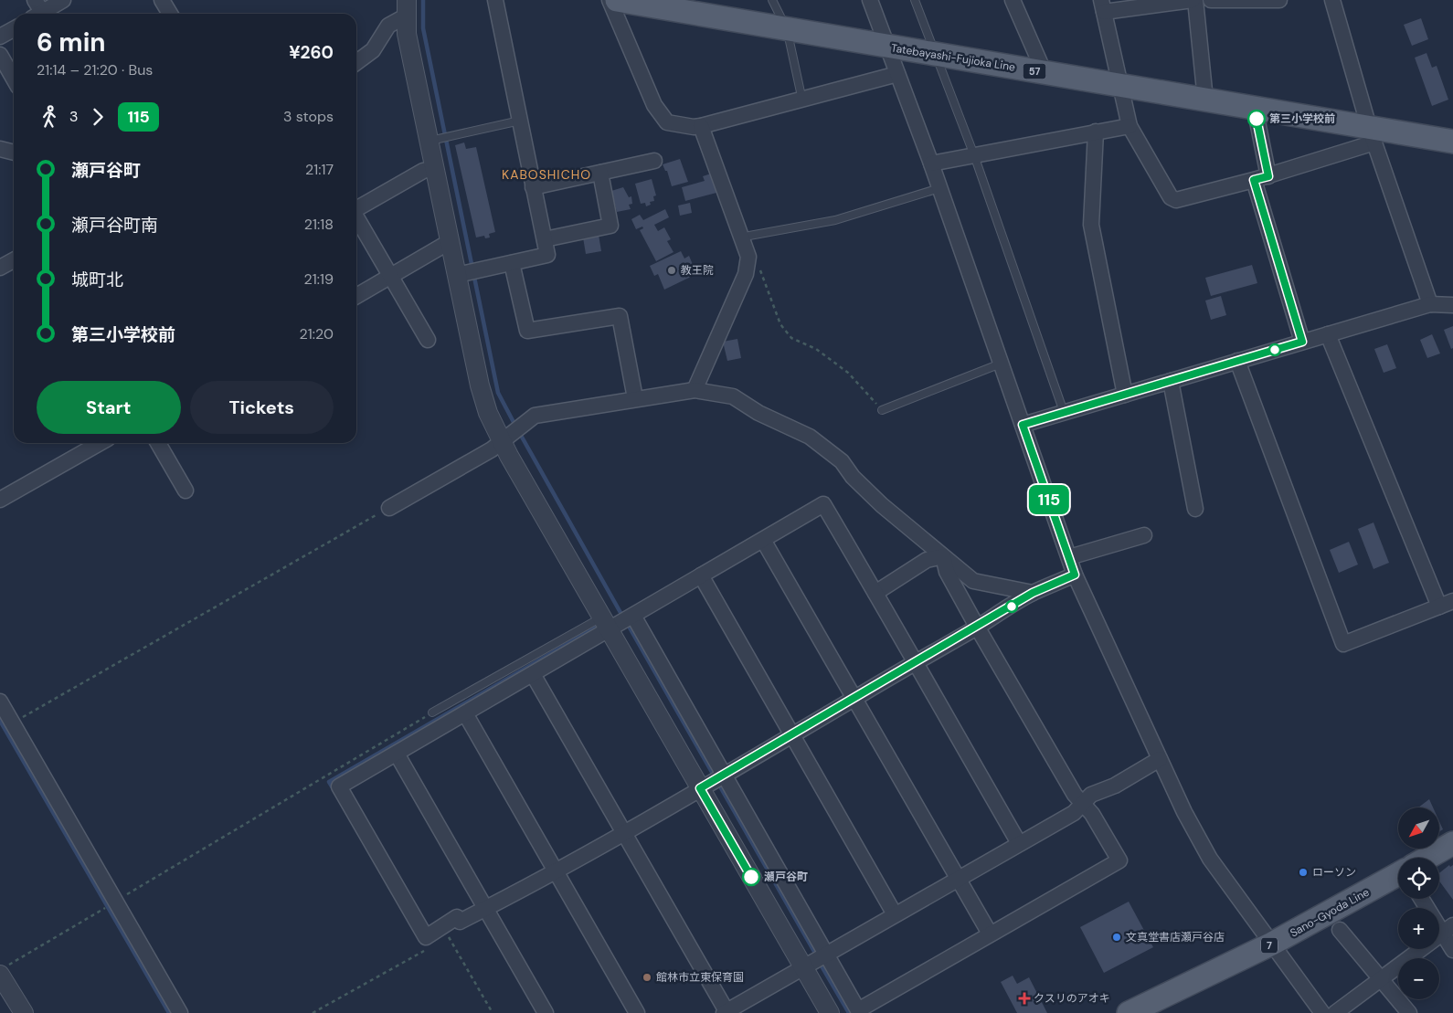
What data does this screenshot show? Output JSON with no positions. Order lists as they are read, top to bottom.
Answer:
{
  "streets": {
    "main road": [
      "Tatebayashi-Fujioka Line",
      "57",
      "Sano-Gyoda Line",
      "7"
    ]
  },
  "districts": ["KABOSHICHO"],
  "places": {
    "other": [
      "第三小学校前",
      "教王院",
      "ローソン",
      "瀬戸谷町",
      "文真堂書店瀬戸谷店",
      "館林市立東保育園"
    ],
    "health": ["クスリのアオキ"]
  },
  "lines": ["bus line 115"],
  "north": "bottom left",
  "page": {
    "on_map": "115",
    "heading": ["6 min", "21:14 – 21:20 · Bus", "¥260"],
    "legs": ["3", "115", "3 stops"],
    "list": [
      {
        "name": "瀬戸谷町",
        "value": "21:17"
      },
      {
        "name": "瀬戸谷町南",
        "value": "21:18"
      },
      {
        "name": "城町北",
        "value": "21:19"
      },
      {
        "name": "第三小学校前",
        "value": "21:20"
      }
    ],
    "buttons": ["Start", "Tickets"],
    "map_buttons": ["+", "−"]
  }
}
